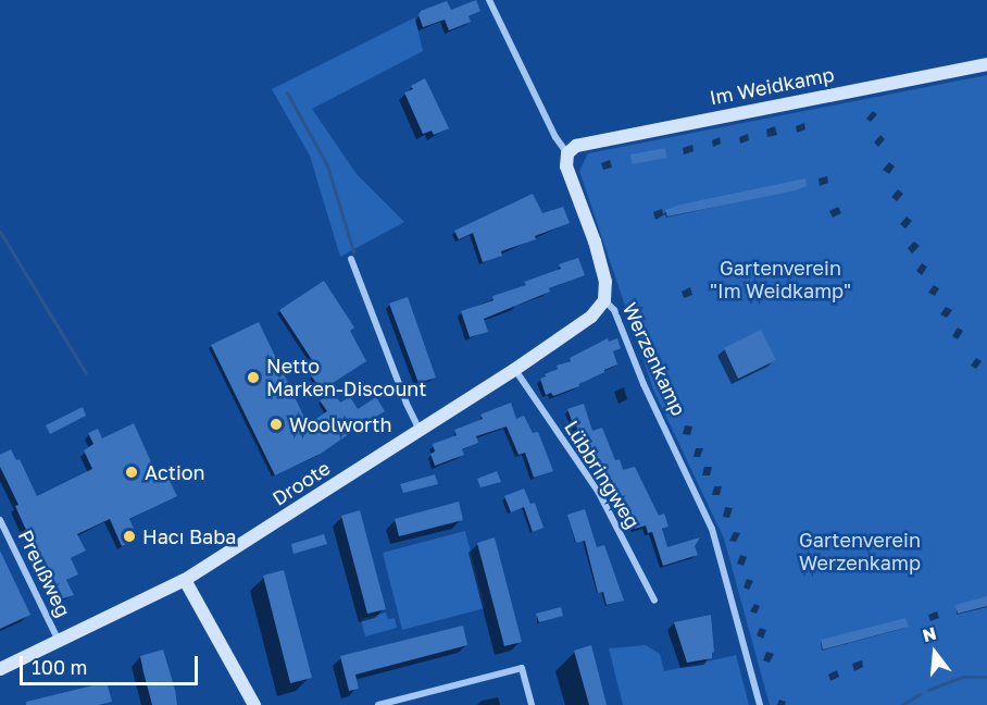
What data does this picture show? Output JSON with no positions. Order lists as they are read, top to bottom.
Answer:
{
  "streets": {
    "street": [
      "Im Weidkamp",
      "Werzenkamp",
      "Lübbringweg",
      "Droote",
      "Preußweg"
    ]
  },
  "crossings": [
    ["Im Weidkamp", "Werzenkamp"],
    ["Werzenkamp", "Droote"],
    ["Lübbringweg", "Droote"],
    ["Droote", "Preußweg"]
  ],
  "parks": ["Gartenverein \"Im Weidkamp\"", "Gartenverein Werzenkamp"],
  "places": [
    "Netto Marken-Discount",
    "Woolworth",
    "Action",
    "Hacı Baba"
  ],
  "scale_bar": "100 m",
  "north": "top"
}
